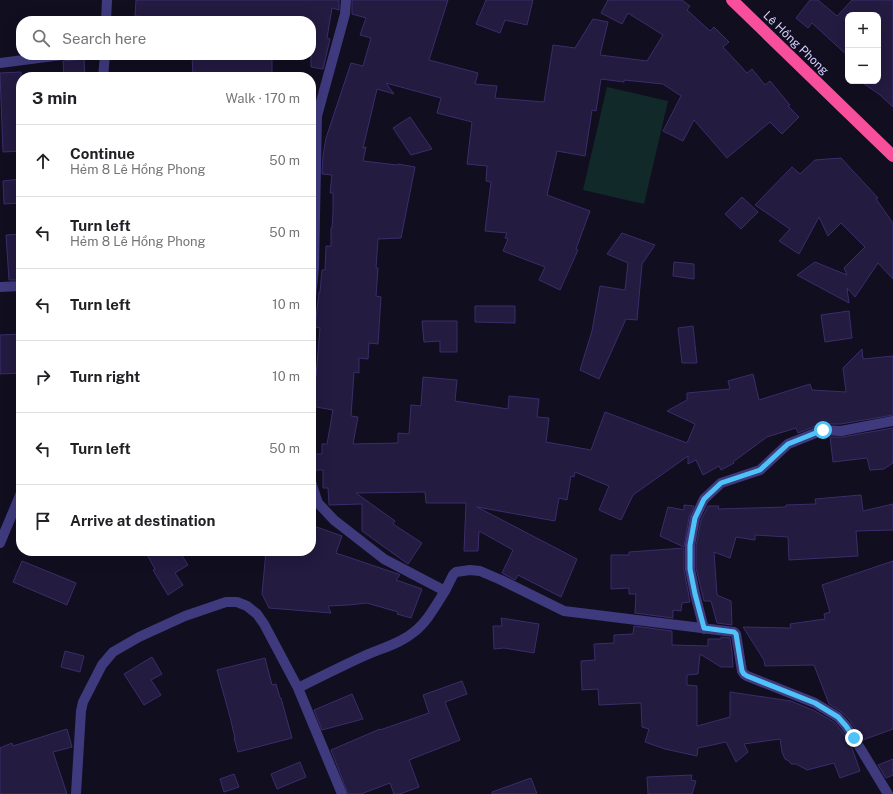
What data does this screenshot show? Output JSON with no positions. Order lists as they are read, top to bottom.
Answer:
{
  "streets": {
    "highway": ["Lê Hồng Phong"]
  },
  "page": {
    "map_buttons": ["+", "−"],
    "search": "Search here",
    "heading": ["3 min", "Walk · 170 m"],
    "list": [
      ["Continue", "Hẻm 8 Lê Hồng Phong", "50 m"],
      ["Turn left", "Hẻm 8 Lê Hồng Phong", "50 m"],
      ["Turn left", "10 m"],
      ["Turn right", "10 m"],
      ["Turn left", "50 m"],
      "Arrive at destination"
    ]
  }
}
